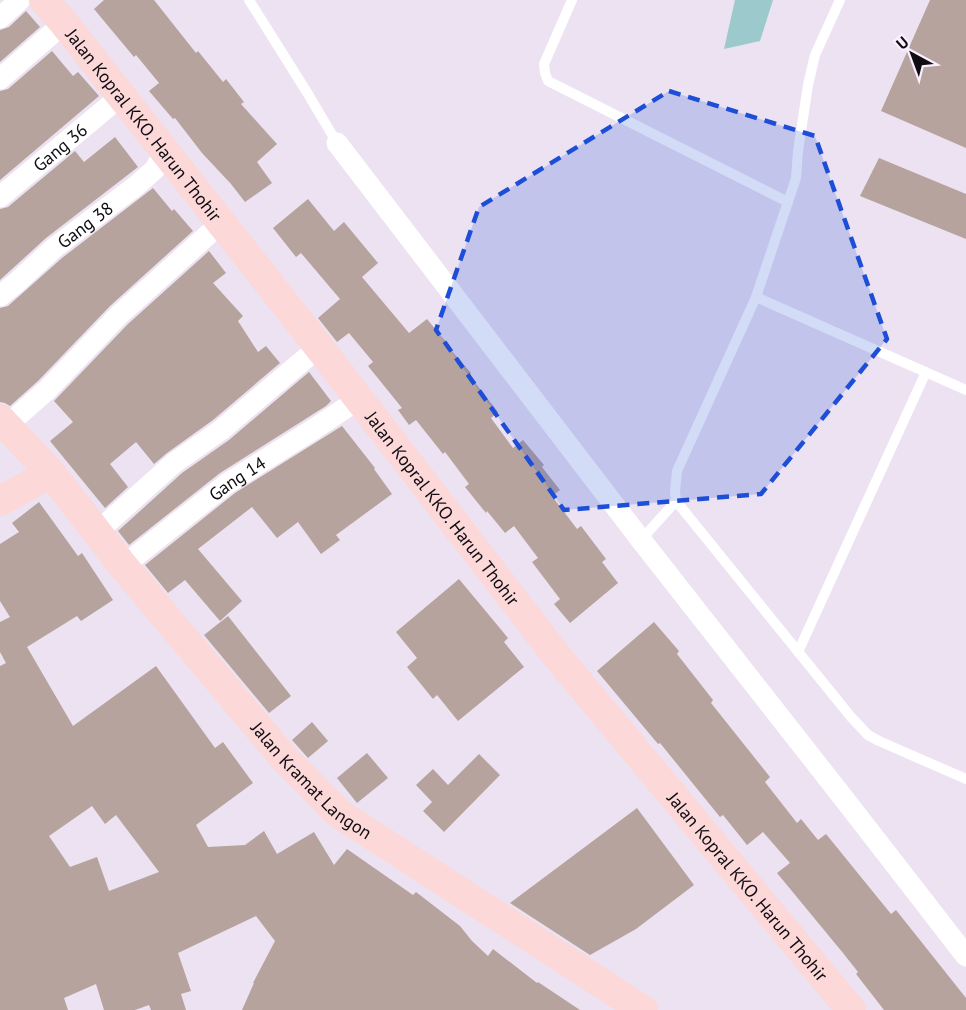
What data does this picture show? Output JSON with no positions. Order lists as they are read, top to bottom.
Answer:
{
  "streets": {
    "main road": ["Jalan Kopral KKO. Harun Thohir", "Jalan Kramat Langon"],
    "street": ["Gang 36", "Gang 38", "Gang 14"]
  },
  "crossings": [
    ["Jalan Kopral KKO. Harun Thohir", "Gang 36"],
    ["Jalan Kopral KKO. Harun Thohir", "Gang 38"],
    ["Jalan Kopral KKO. Harun Thohir", "Gang 14"],
    ["Gang 14", "Jalan Kramat Langon"]
  ],
  "north": "top left"
}
